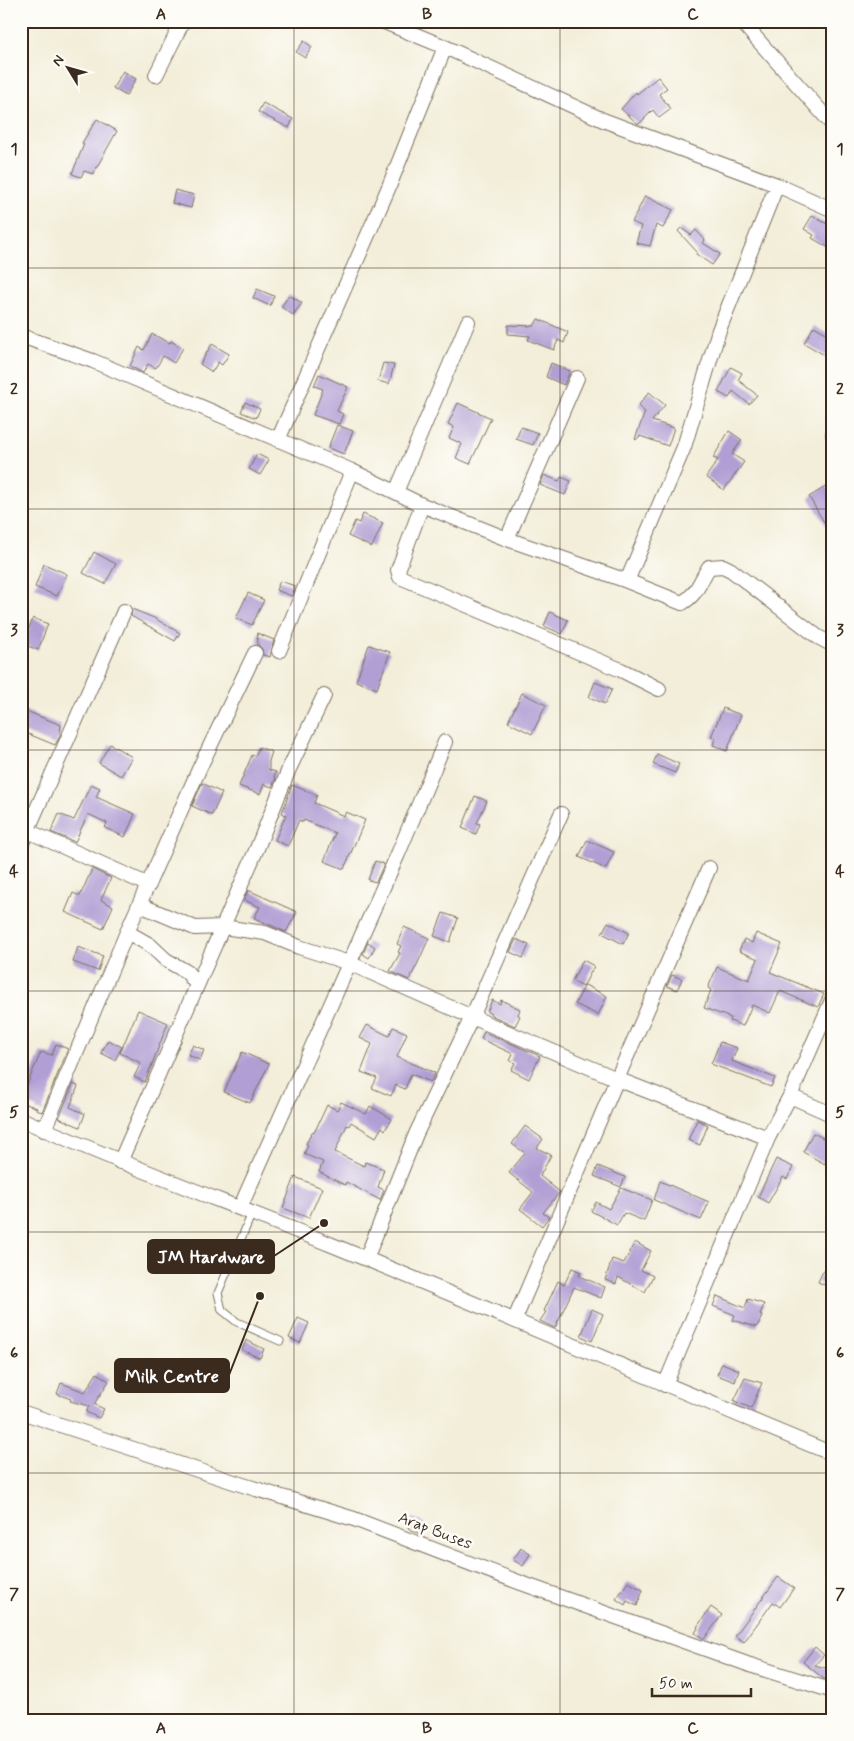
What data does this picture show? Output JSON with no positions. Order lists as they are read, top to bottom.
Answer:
{
  "streets": {
    "street": ["Arap Buses"]
  },
  "places": ["JM Hardware", "Milk Centre"],
  "scale_bar": "50 m",
  "north": "top left",
  "grid": {
    "columns": ["A", "B", "C"],
    "rows": [
      "1",
      "2",
      "3",
      "4",
      "5",
      "6",
      "7"
    ]
  }
}
